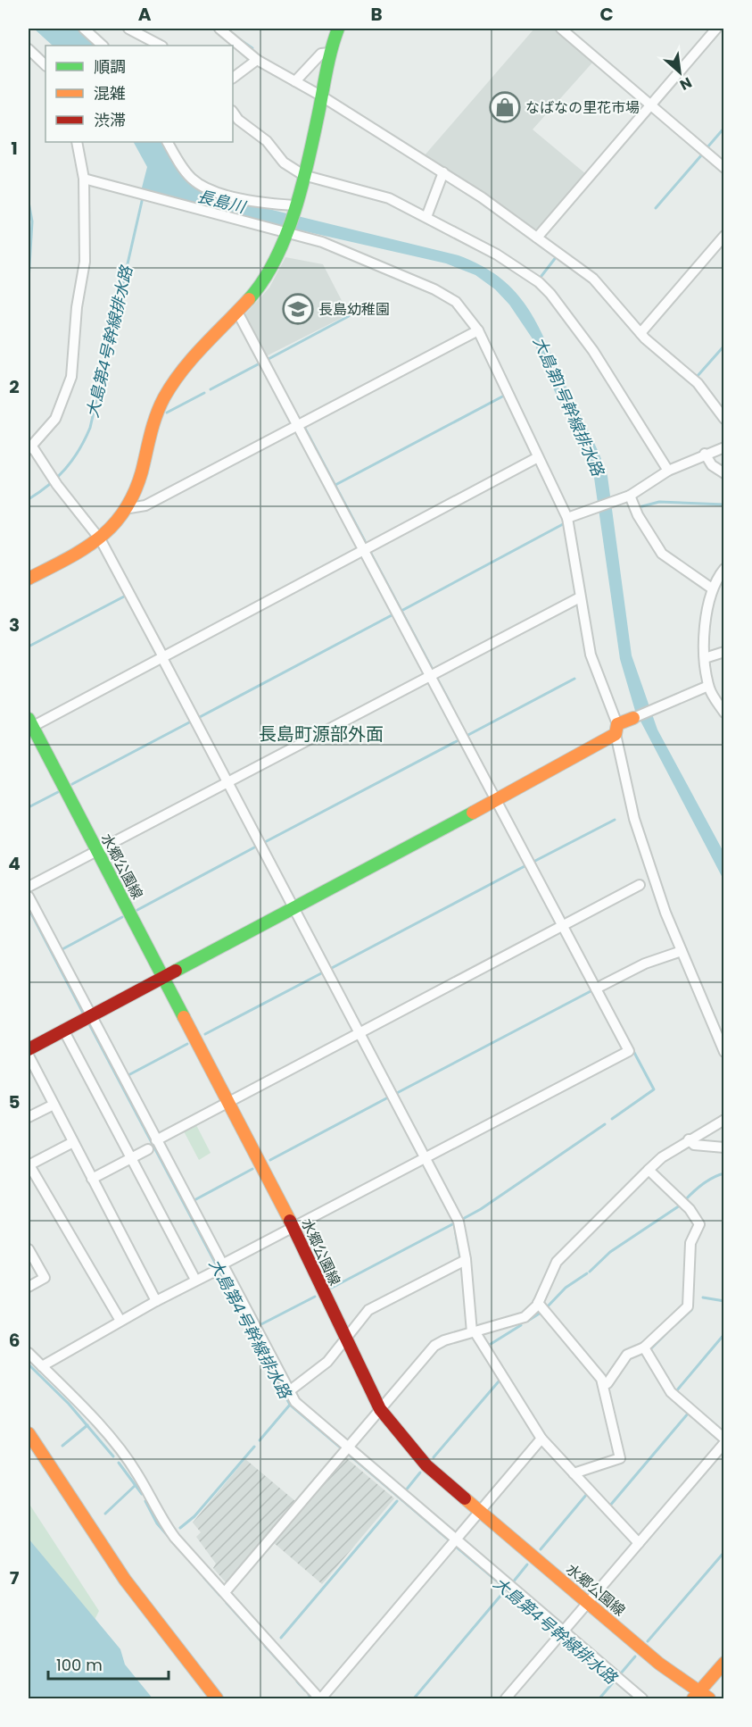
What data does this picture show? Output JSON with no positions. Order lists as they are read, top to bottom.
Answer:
{
  "streets": {
    "street": ["水郷公園線"]
  },
  "districts": ["長島町源部外面"],
  "water": ["長島川", "大島第4号幹線排水路", "大島第1号幹線排水路"],
  "places": {
    "shop": ["なばなの里花市場"],
    "school or university": ["長島幼稚園"]
  },
  "legend": ["順調", "混雑", "渋滞"],
  "scale_bar": "100 m",
  "north": "bottom right",
  "grid": {
    "columns": ["A", "B", "C"],
    "rows": [
      "1",
      "2",
      "3",
      "4",
      "5",
      "6",
      "7"
    ]
  }
}
